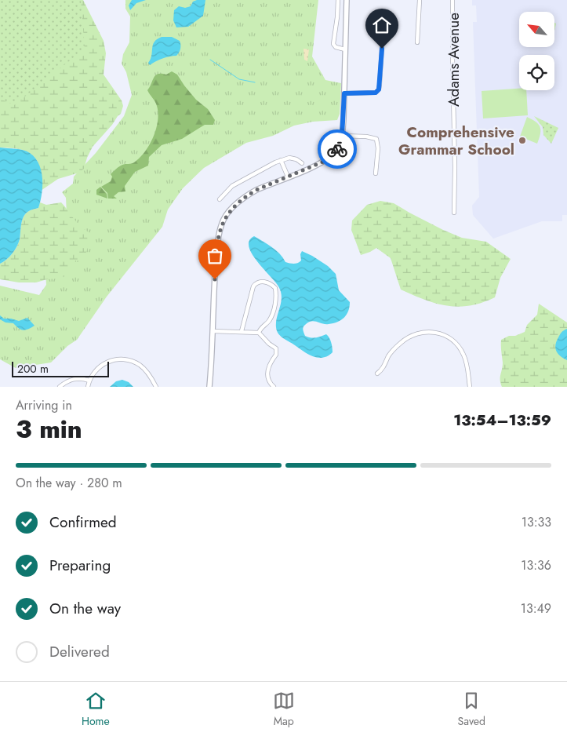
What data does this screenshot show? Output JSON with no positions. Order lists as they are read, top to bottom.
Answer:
{
  "streets": {
    "street": ["Adams Avenue"]
  },
  "places": ["Comprehensive Grammar School"],
  "scale_bar": "200 m",
  "north": "top left",
  "page": {
    "scale": "200 m",
    "heading": ["3 min", "Arriving in", "13:54–13:59"],
    "bar": "On the way · 280 m",
    "list": [
      ["Confirmed", "13:33"],
      ["Preparing", "13:36"],
      ["On the way", "13:49"],
      "Delivered"
    ],
    "tabs": ["Home", "Map", "Saved"]
  }
}
